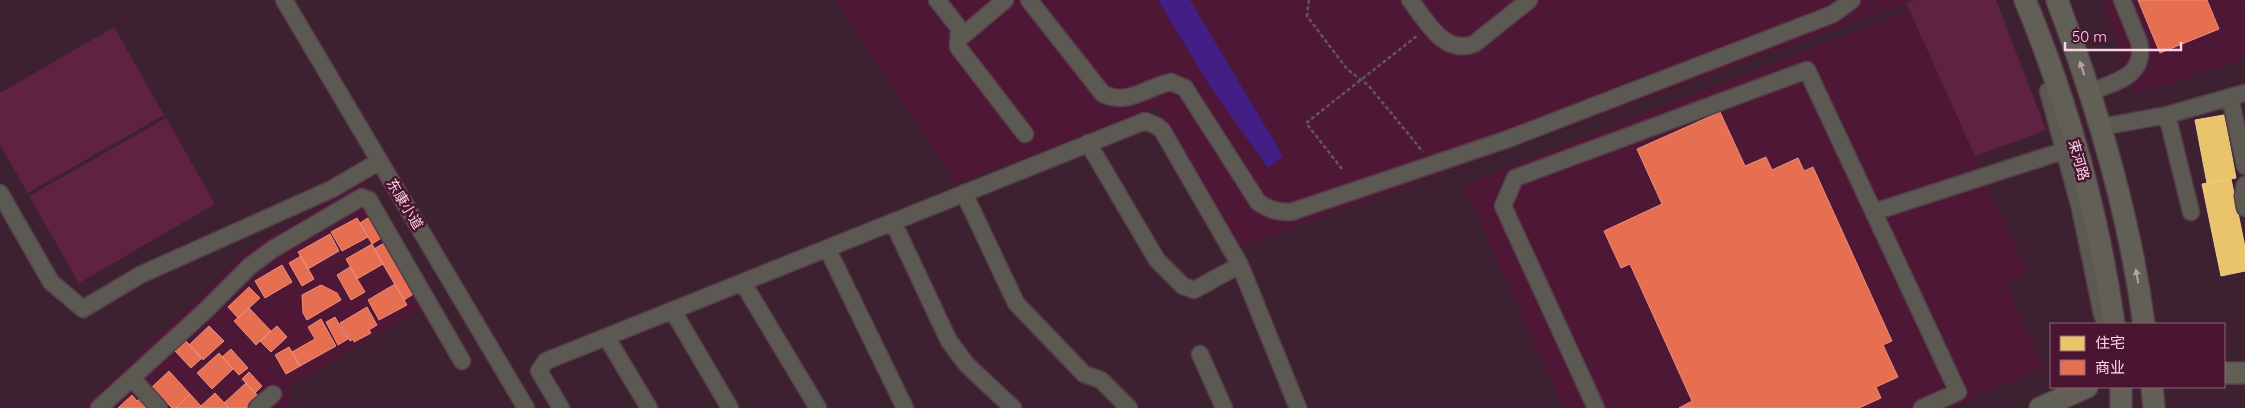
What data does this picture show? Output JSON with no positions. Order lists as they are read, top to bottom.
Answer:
{
  "streets": {
    "main road": ["束河路"],
    "street": ["东康小道"]
  },
  "legend": ["住宅", "商业"],
  "scale_bar": "50 m"
}
